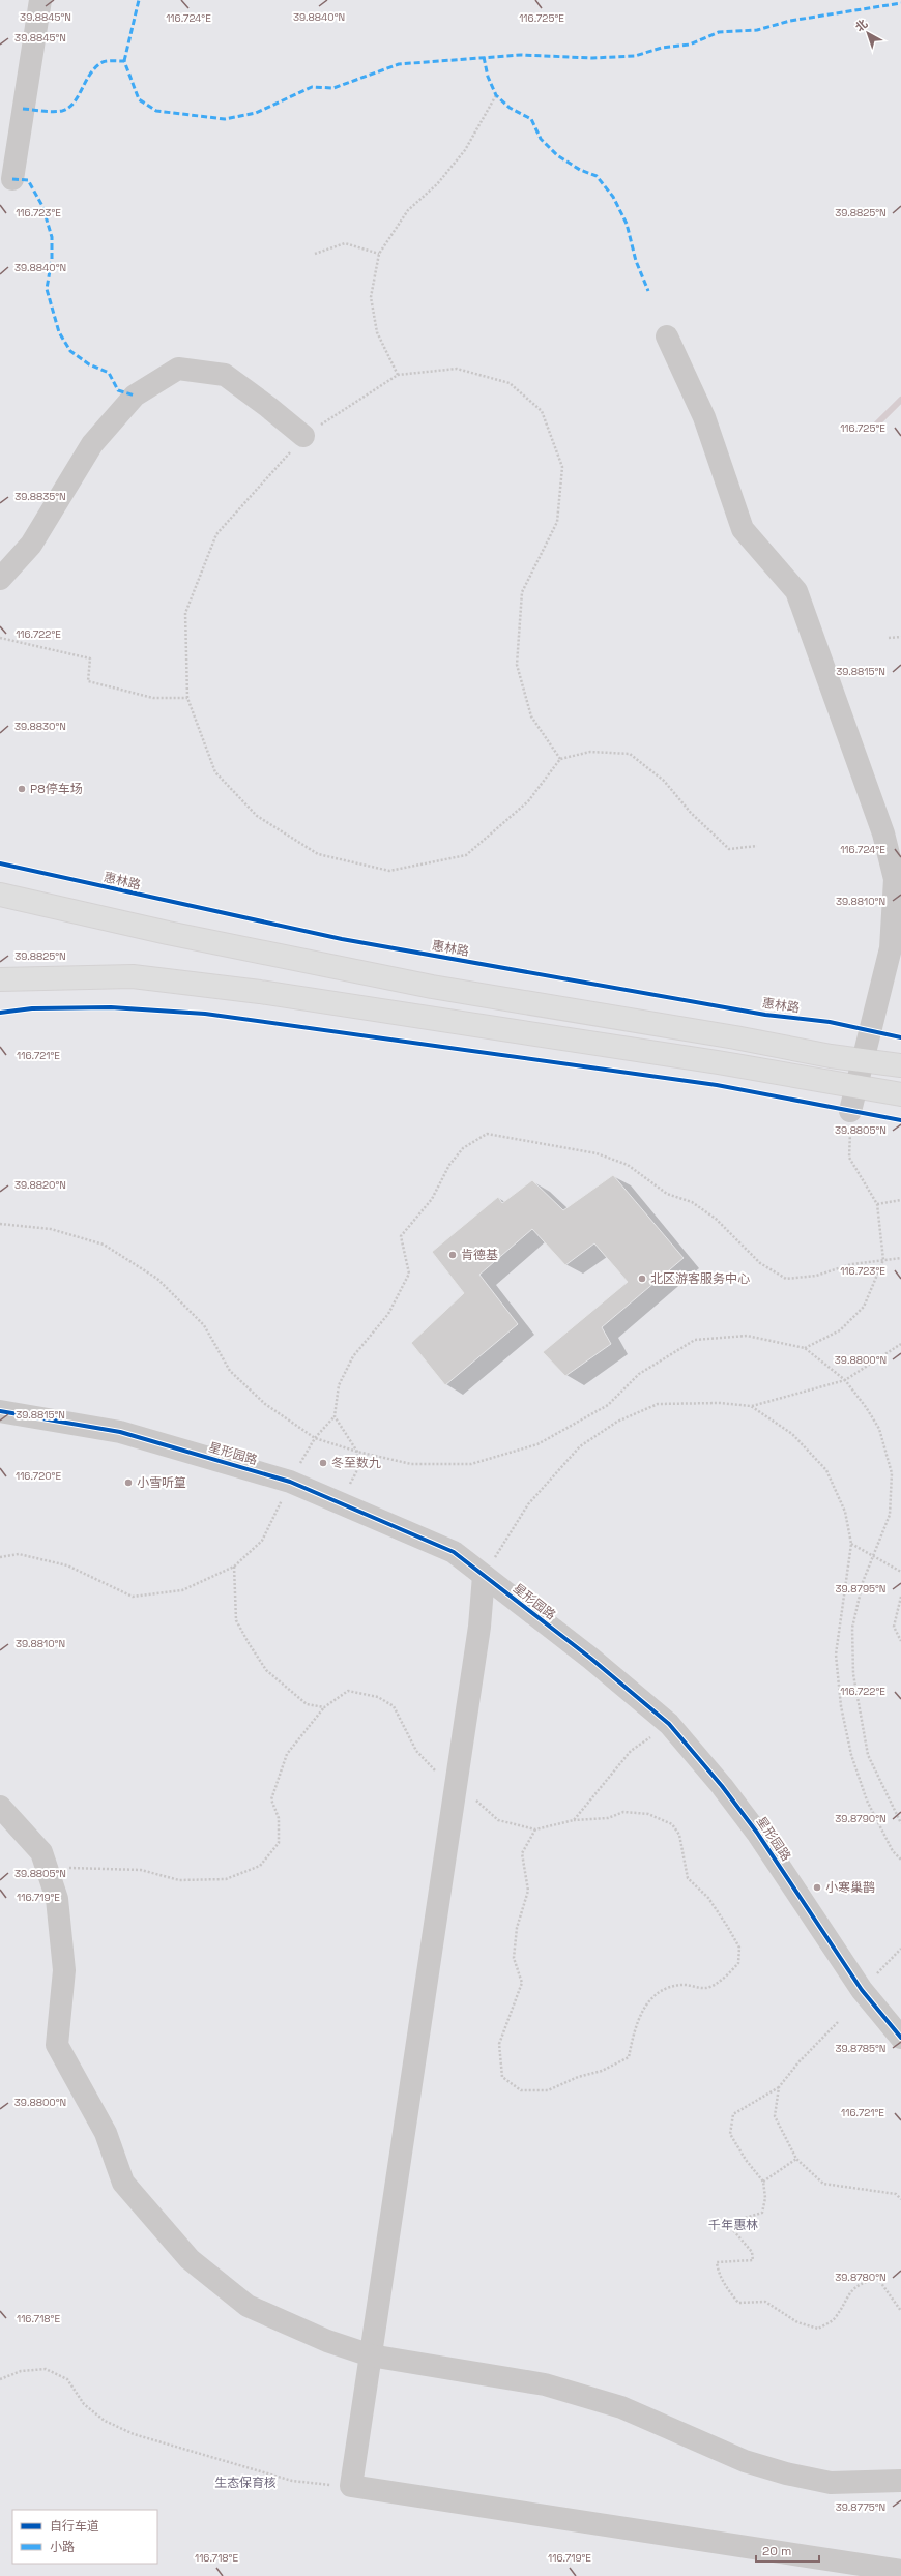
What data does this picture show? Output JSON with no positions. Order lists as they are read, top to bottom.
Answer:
{
  "streets": {
    "street": ["星形园路"],
    "cycle path": ["惠林路"]
  },
  "parks": ["千年惠林", "生态保育核"],
  "places": [
    "P8停车场",
    "肯德基",
    "北区游客服务中心",
    "冬至数九",
    "小雪听篁",
    "小寒巢鹊"
  ],
  "legend": ["自行车道", "小路"],
  "scale_bar": "20 m",
  "north": "top left",
  "coordinates": [
    "39.8845°N",
    "39.8840°N",
    "116.724°E",
    "116.725°E",
    "116.723°E",
    "39.8825°N",
    "39.8835°N",
    "116.722°E",
    "39.8815°N",
    "39.8830°N",
    "39.8810°N",
    "116.721°E",
    "39.8805°N",
    "39.8820°N",
    "39.8800°N",
    "116.720°E",
    "39.8795°N",
    "39.8790°N",
    "116.719°E",
    "39.8785°N",
    "39.8780°N",
    "116.718°E",
    "39.8775°N"
  ]
}
